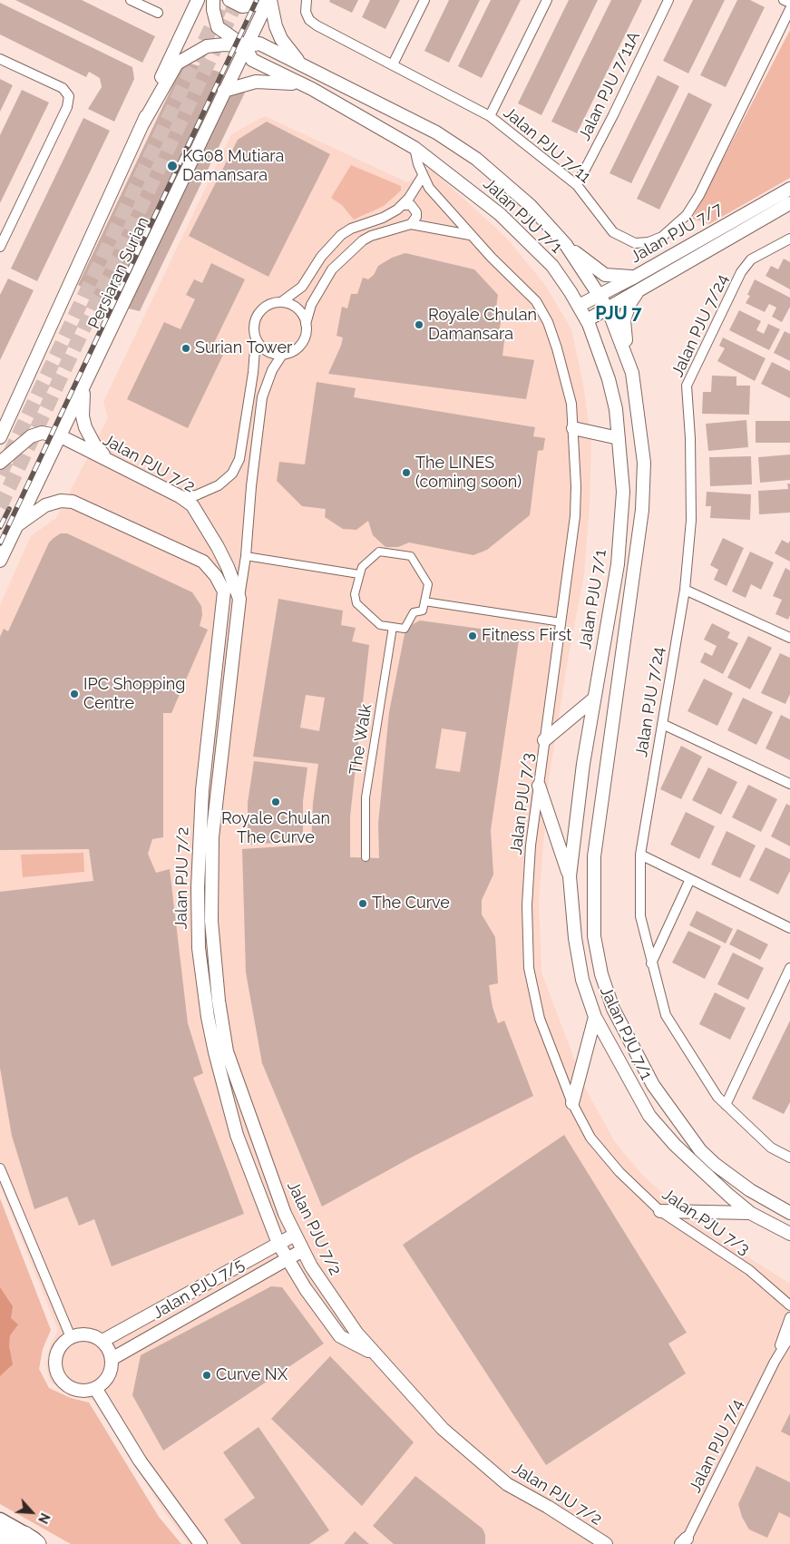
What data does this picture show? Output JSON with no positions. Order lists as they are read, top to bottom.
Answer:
{
  "streets": {
    "street": [
      "Jalan PJU 7/11A",
      "Jalan PJU 7/11",
      "Jalan PJU 7/1",
      "Jalan PJU 7/7",
      "Persiaran Surian",
      "Jalan PJU 7/24",
      "Jalan PJU 7/2",
      "The Walk",
      "Jalan PJU 7/3",
      "Jalan PJU 7/5",
      "Jalan PJU 7/4"
    ]
  },
  "crossings": [
    ["Jalan PJU 7/11A", "Jalan PJU 7/11"],
    ["Jalan PJU 7/1", "Jalan PJU 7/7"],
    ["Jalan PJU 7/1", "Persiaran Surian"],
    ["Jalan PJU 7/1", "Jalan PJU 7/3"],
    ["Persiaran Surian", "Jalan PJU 7/2"],
    ["Jalan PJU 7/2", "Jalan PJU 7/5"]
  ],
  "districts": ["PJU 7"],
  "places": [
    "KG08 Mutiara Damansara",
    "Royale Chulan Damansara",
    "Surian Tower",
    "The LINES (coming soon)",
    "Fitness First",
    "IPC Shopping Centre",
    "Royale Chulan The Curve",
    "The Curve",
    "Curve NX"
  ],
  "north": "bottom right"
}
